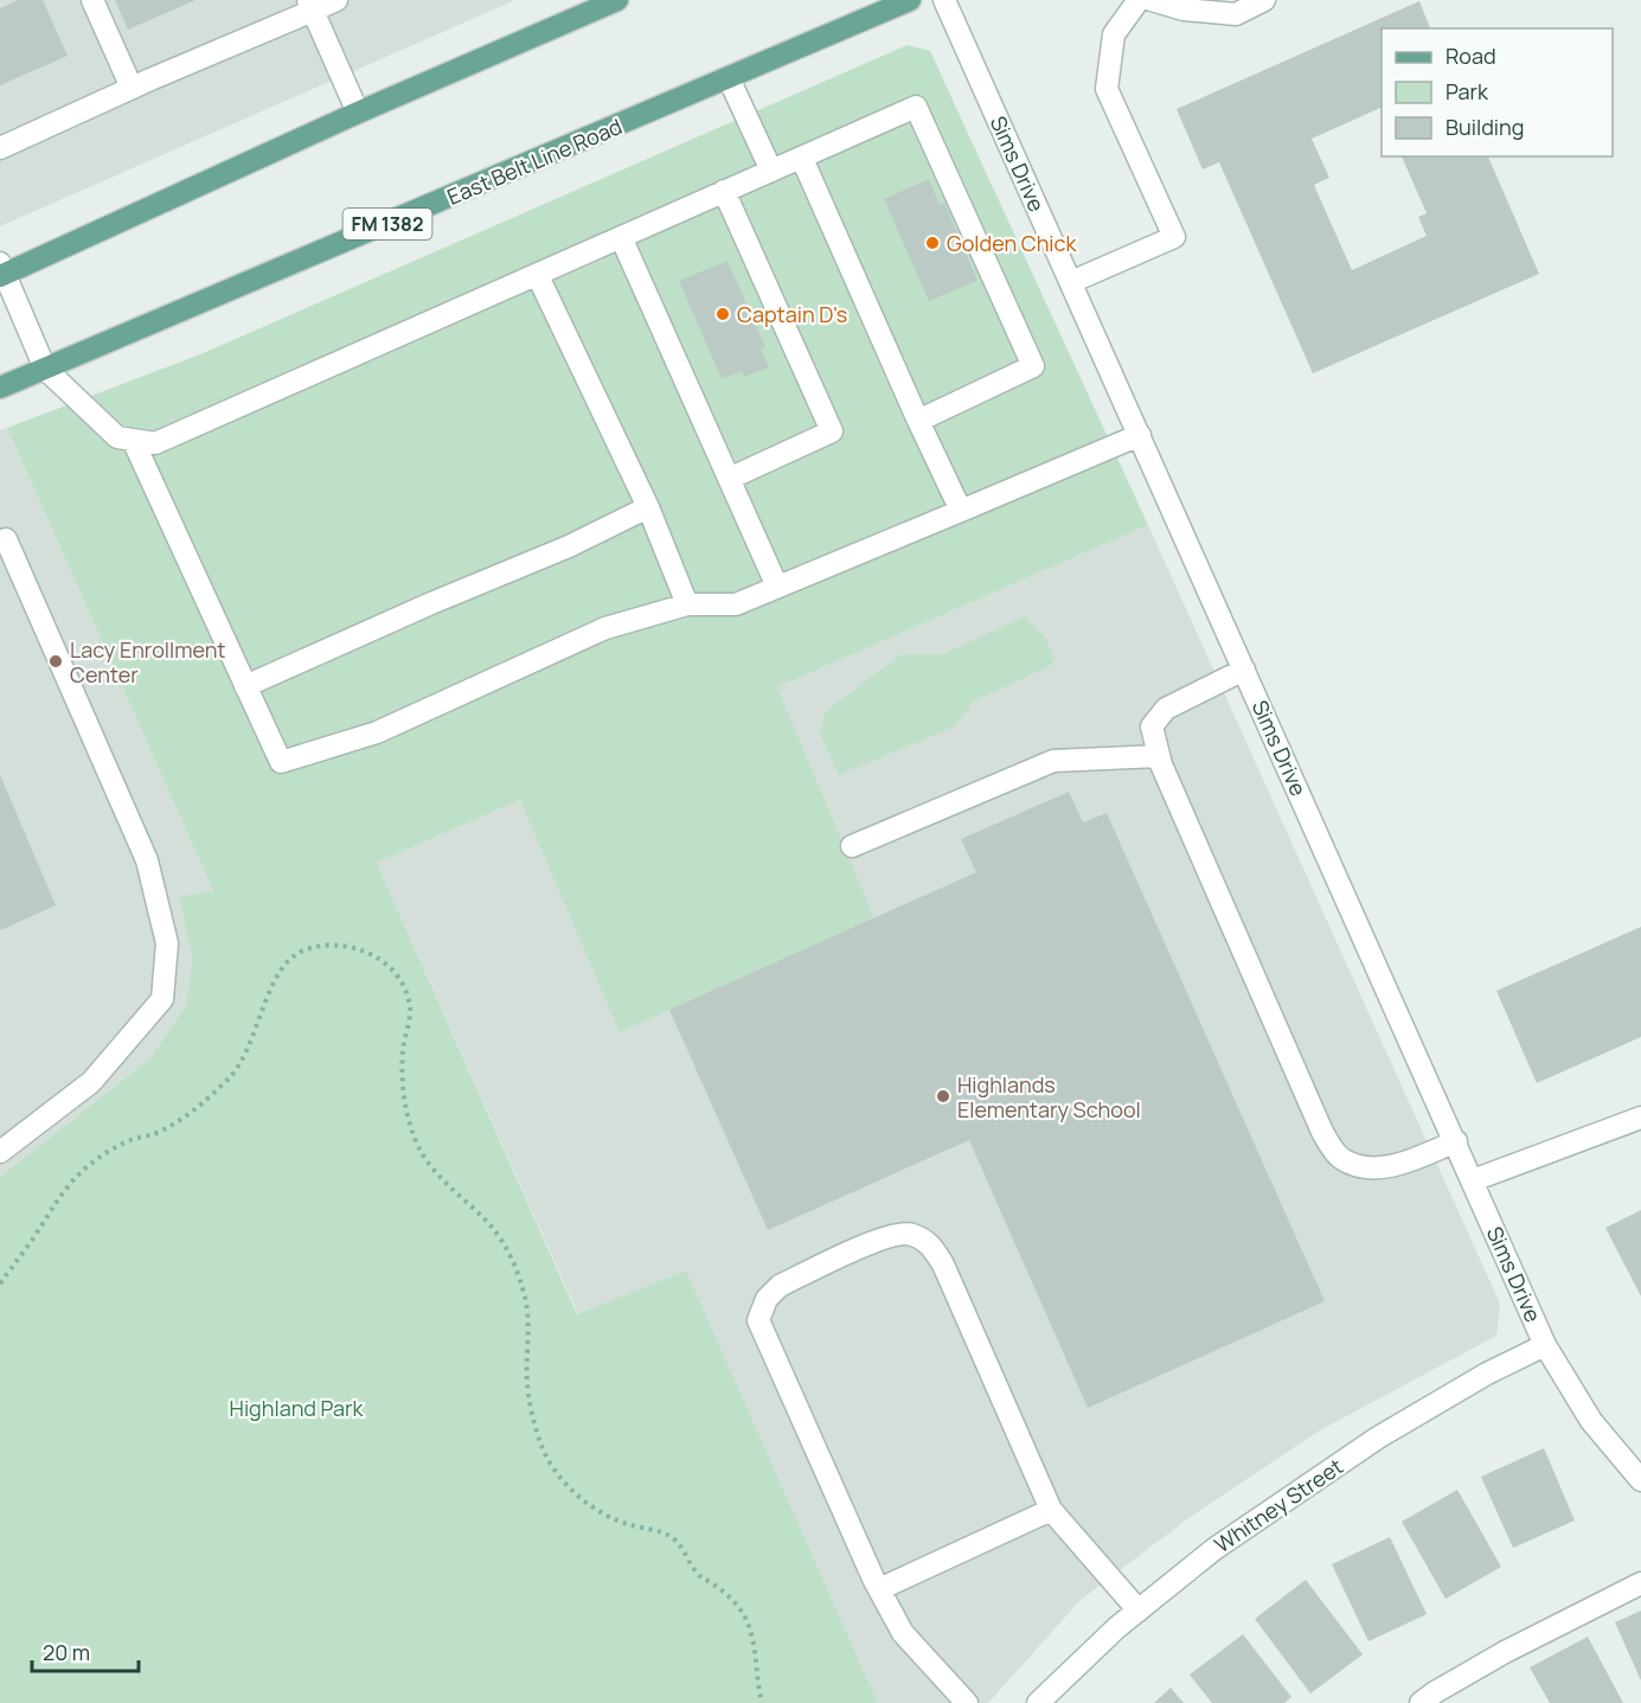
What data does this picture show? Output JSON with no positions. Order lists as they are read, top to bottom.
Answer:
{
  "streets": {
    "main road": ["East Belt Line Road", "FM 1382"],
    "street": ["Sims Drive", "Whitney Street"]
  },
  "crossings": [
    ["Sims Drive", "Whitney Street"]
  ],
  "parks": ["Highland Park"],
  "places": [
    "Golden Chick",
    "Captain D's",
    "Lacy Enrollment Center",
    "Highlands Elementary School"
  ],
  "legend": ["Road", "Park", "Building"],
  "scale_bar": "20 m"
}
